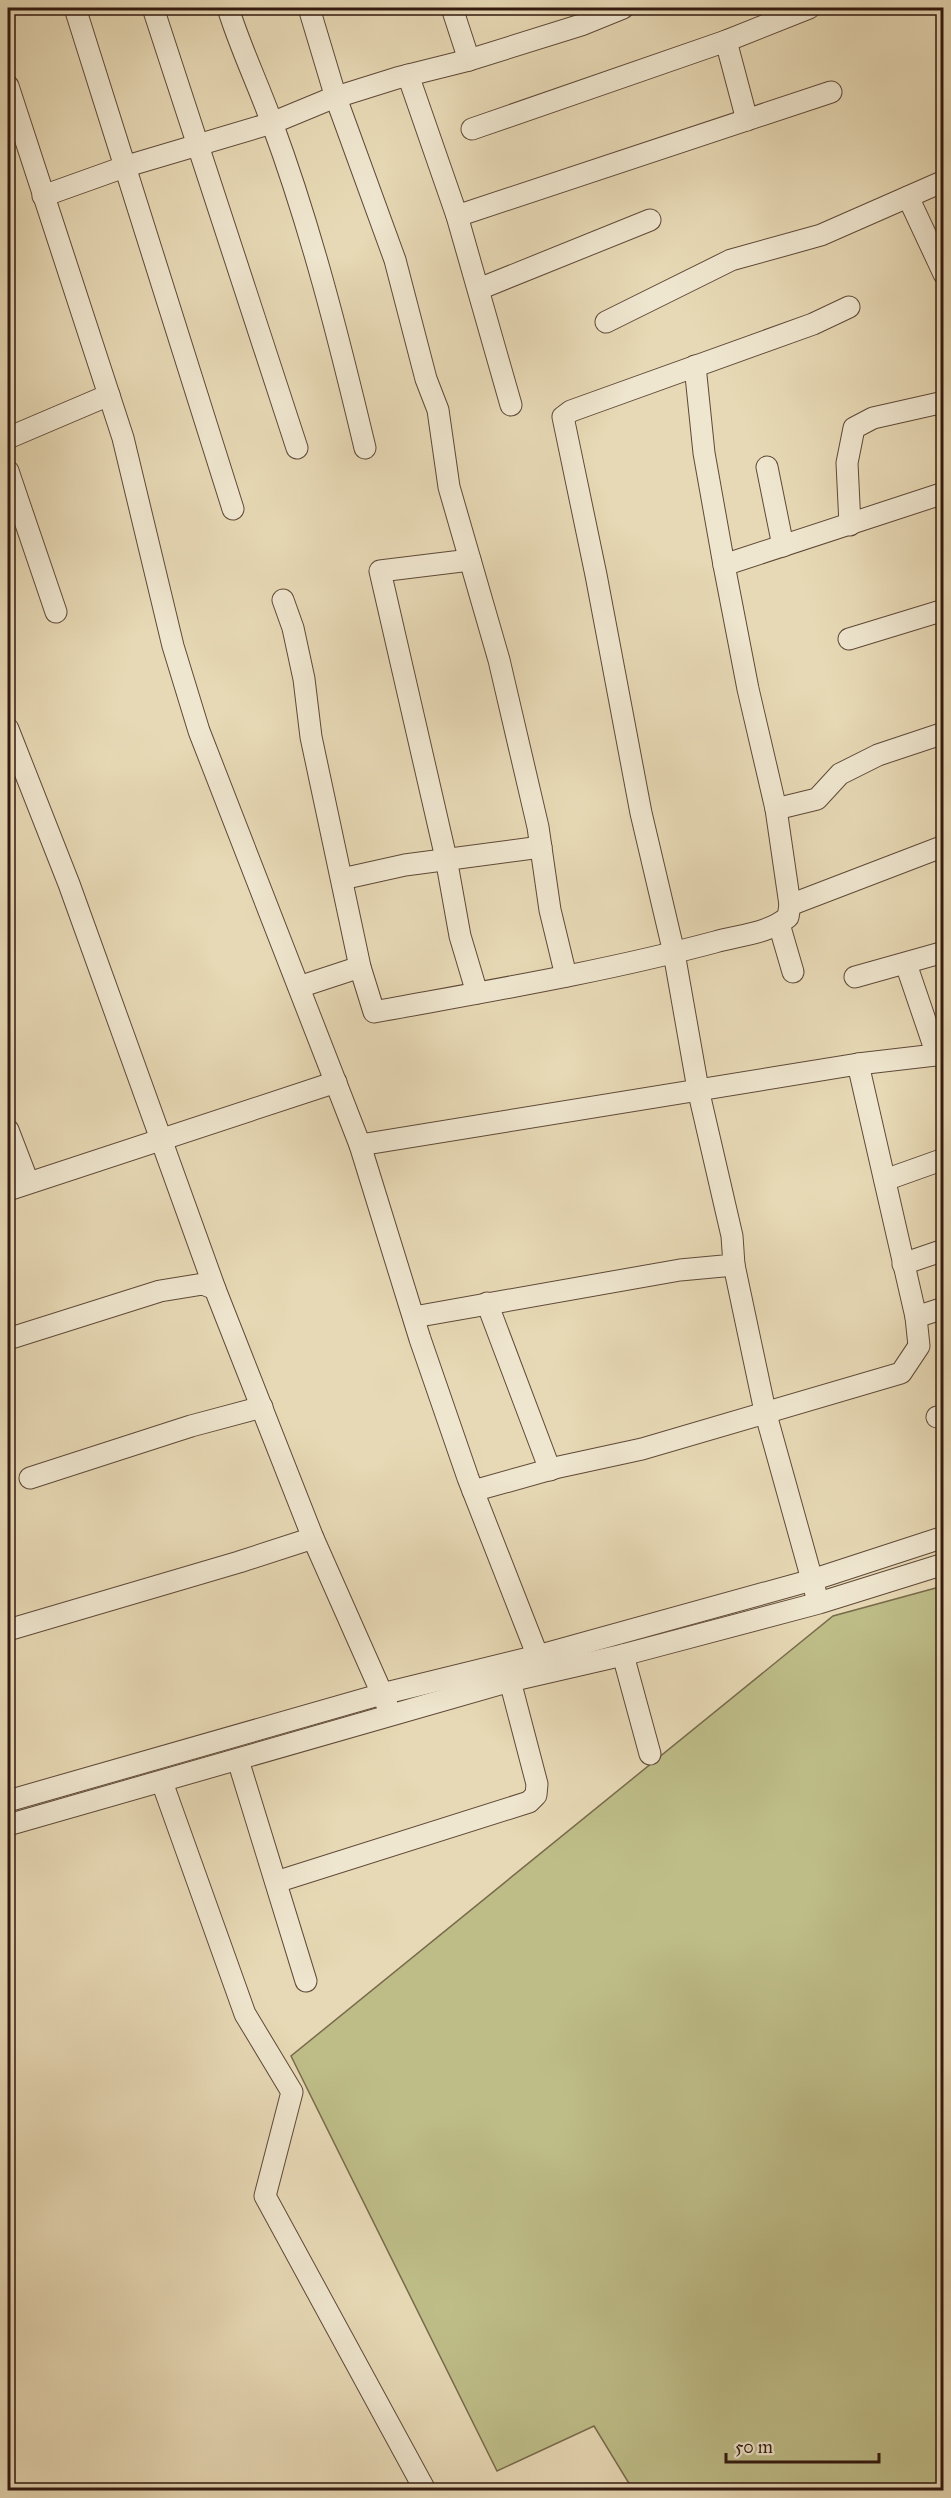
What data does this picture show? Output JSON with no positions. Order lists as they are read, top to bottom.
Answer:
{
  "scale_bar": "50 m"
}
